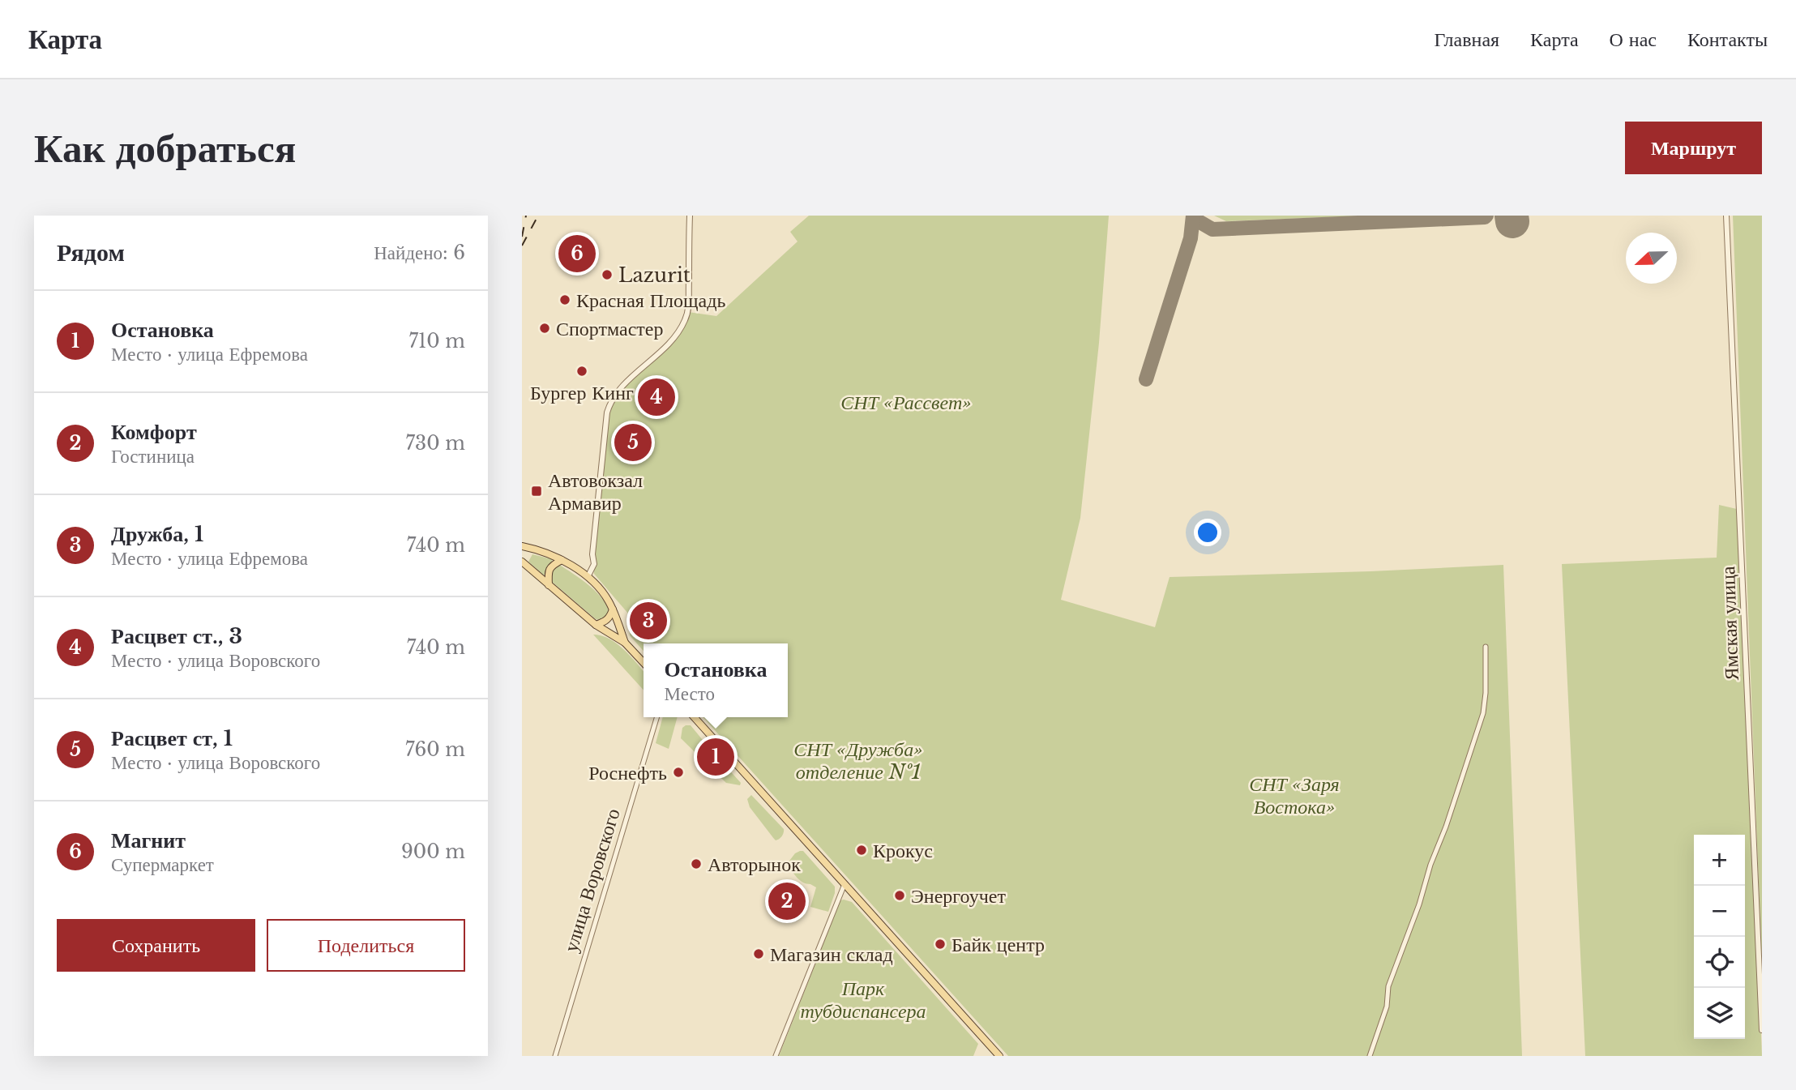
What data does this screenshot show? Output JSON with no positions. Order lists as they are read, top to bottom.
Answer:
{
  "streets": {
    "street": ["Ямская улица", "улица Воровского"]
  },
  "parks": [
    "СНТ «Рассвет»",
    "СНТ «Дружба» отделение №1",
    "СНТ «Заря Востока»",
    "Парк тубдиспансера"
  ],
  "places": {
    "other": [
      "Lazurit",
      "Красная Площадь",
      "Спортмастер",
      "Бургер Кинг",
      "Роснефть",
      "Крокус",
      "Авторынок",
      "Энергоучет",
      "Байк центр",
      "Магазин склад"
    ],
    "transit": ["Автовокзал Армавир"]
  },
  "north": "left",
  "page": {
    "header": "Карта",
    "nav": [
      "Главная",
      "Карта",
      "О нас",
      "Контакты"
    ],
    "buttons": [
      "Маршрут",
      ["Сохранить", "Поделиться"]
    ],
    "title": "Как добраться",
    "heading": ["Рядом", "Найдено: 6"],
    "pins": [
      "6",
      "4",
      "5",
      "3",
      "1",
      "2"
    ],
    "list": [
      {
        "mark": "1",
        "name": "Остановка",
        "note": "Место · улица Ефремова",
        "value": "710 m"
      },
      {
        "mark": "2",
        "name": "Комфорт",
        "note": "Гостиница",
        "value": "730 m"
      },
      {
        "mark": "3",
        "name": "Дружба, 1",
        "note": "Место · улица Ефремова",
        "value": "740 m"
      },
      {
        "mark": "4",
        "name": "Расцвет ст., 3",
        "note": "Место · улица Воровского",
        "value": "740 m"
      },
      {
        "mark": "5",
        "name": "Расцвет ст, 1",
        "note": "Место · улица Воровского",
        "value": "760 m"
      },
      {
        "mark": "6",
        "name": "Магнит",
        "note": "Супермаркет",
        "value": "900 m"
      }
    ],
    "popup": ["Остановка", "Место"],
    "map_buttons": ["+", "−"]
  }
}
